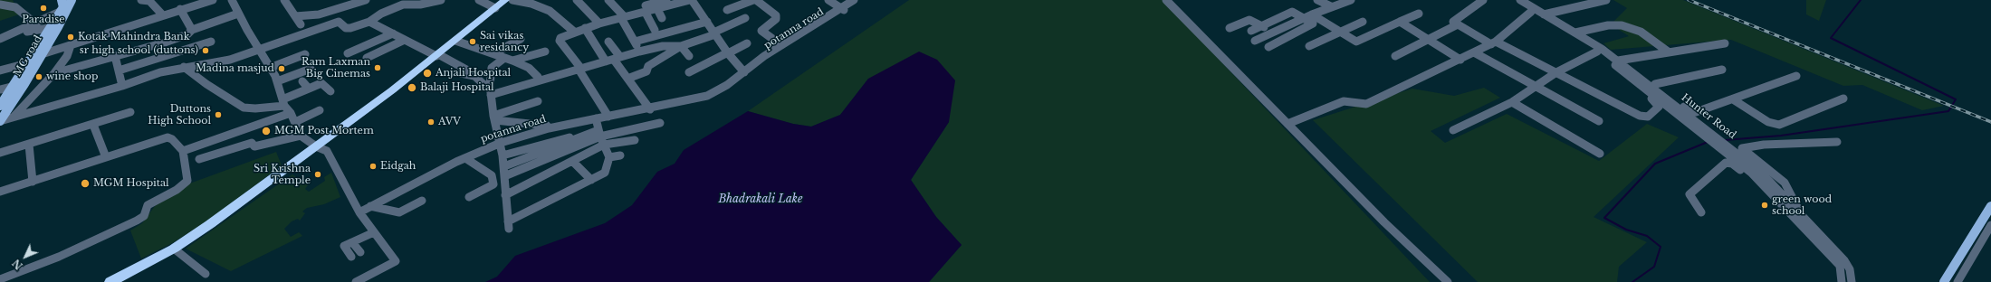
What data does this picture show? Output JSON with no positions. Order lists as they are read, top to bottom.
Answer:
{
  "streets": {
    "main road": ["MG road"],
    "street": ["potanna road", "Hunter Road"]
  },
  "water": ["Bhadrakali Lake"],
  "places": [
    "Paradise",
    "Kotak Mahindra Bank",
    "Sai vikas residancy",
    "sr high school (duttons)",
    "Ram Laxman Big Cinemas",
    "Madina masjud",
    "Anjali Hospital",
    "wine shop",
    "Balaji Hospital",
    "Duttons High School",
    "AVV",
    "MGM Post Mortem",
    "Eidgah",
    "Sri Krishna Temple",
    "MGM Hospital",
    "green wood school"
  ],
  "north": "bottom left"
}
